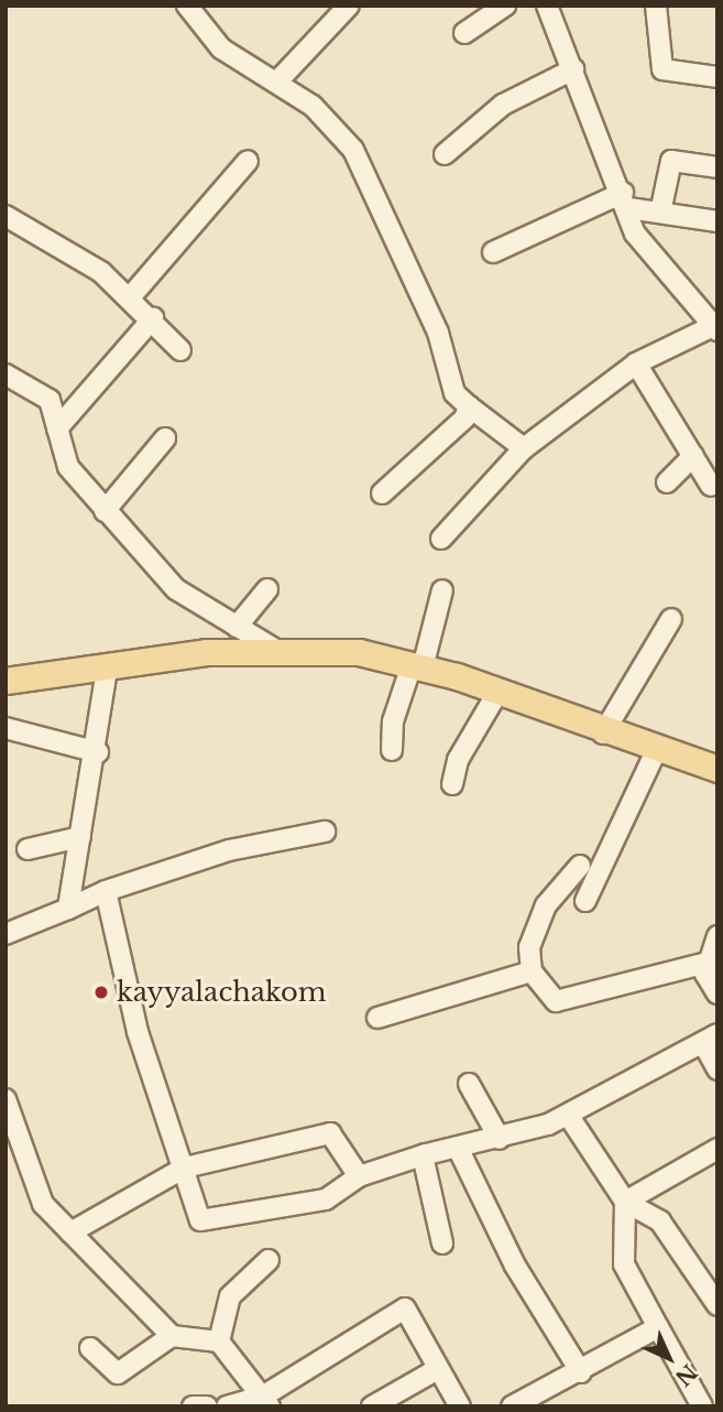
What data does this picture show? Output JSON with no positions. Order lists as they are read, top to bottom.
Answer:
{
  "places": ["kayyalachakom"],
  "north": "bottom right"
}
